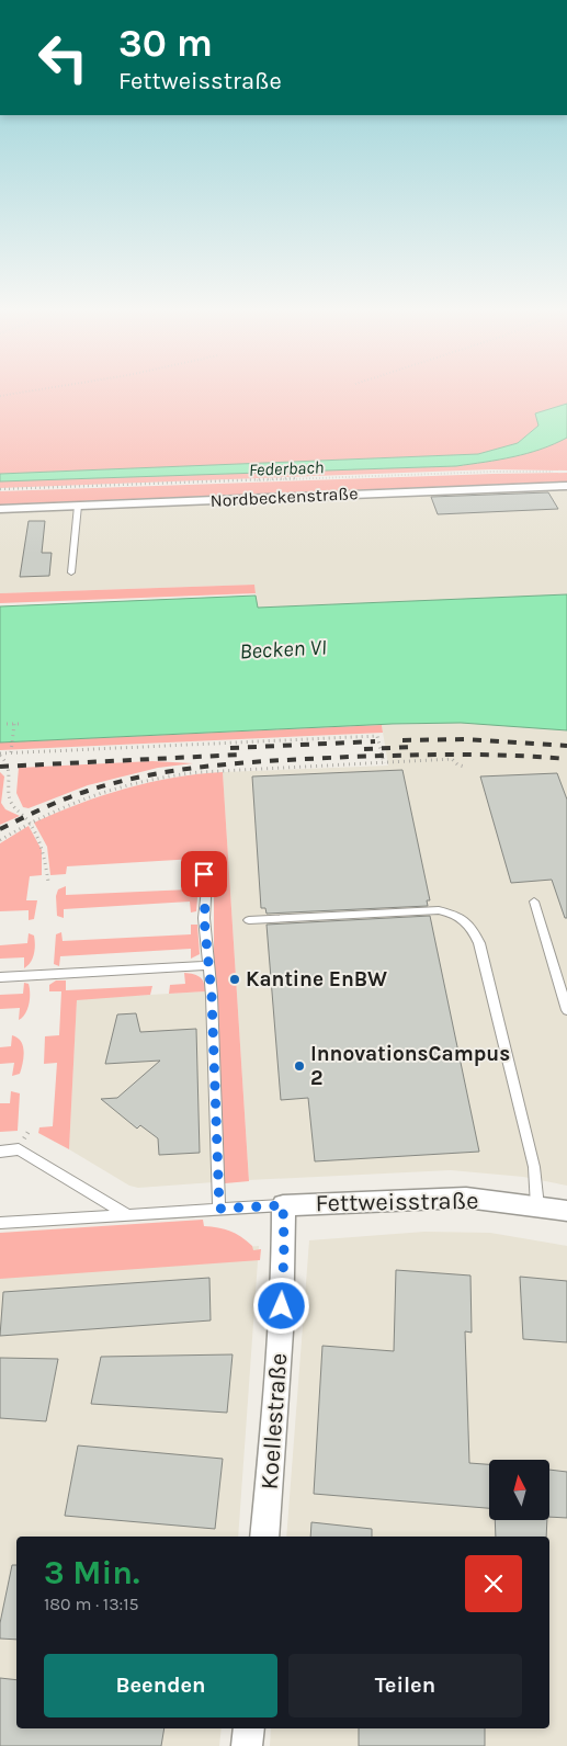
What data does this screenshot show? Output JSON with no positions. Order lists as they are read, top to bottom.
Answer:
{
  "streets": {
    "street": ["Nordbeckenstraße", "Fettweisstraße", "Koellestraße"]
  },
  "crossings": [
    ["Fettweisstraße", "Koellestraße"]
  ],
  "water": ["Federbach", "Becken VI"],
  "places": ["Kantine EnBW", "InnovationsCampus 2"],
  "north": "top",
  "page": {
    "turn": ["30 m", "Fettweisstraße"],
    "heading": ["3 Min.", "180 m · 13:15"],
    "buttons": ["Beenden", "Teilen"]
  }
}
